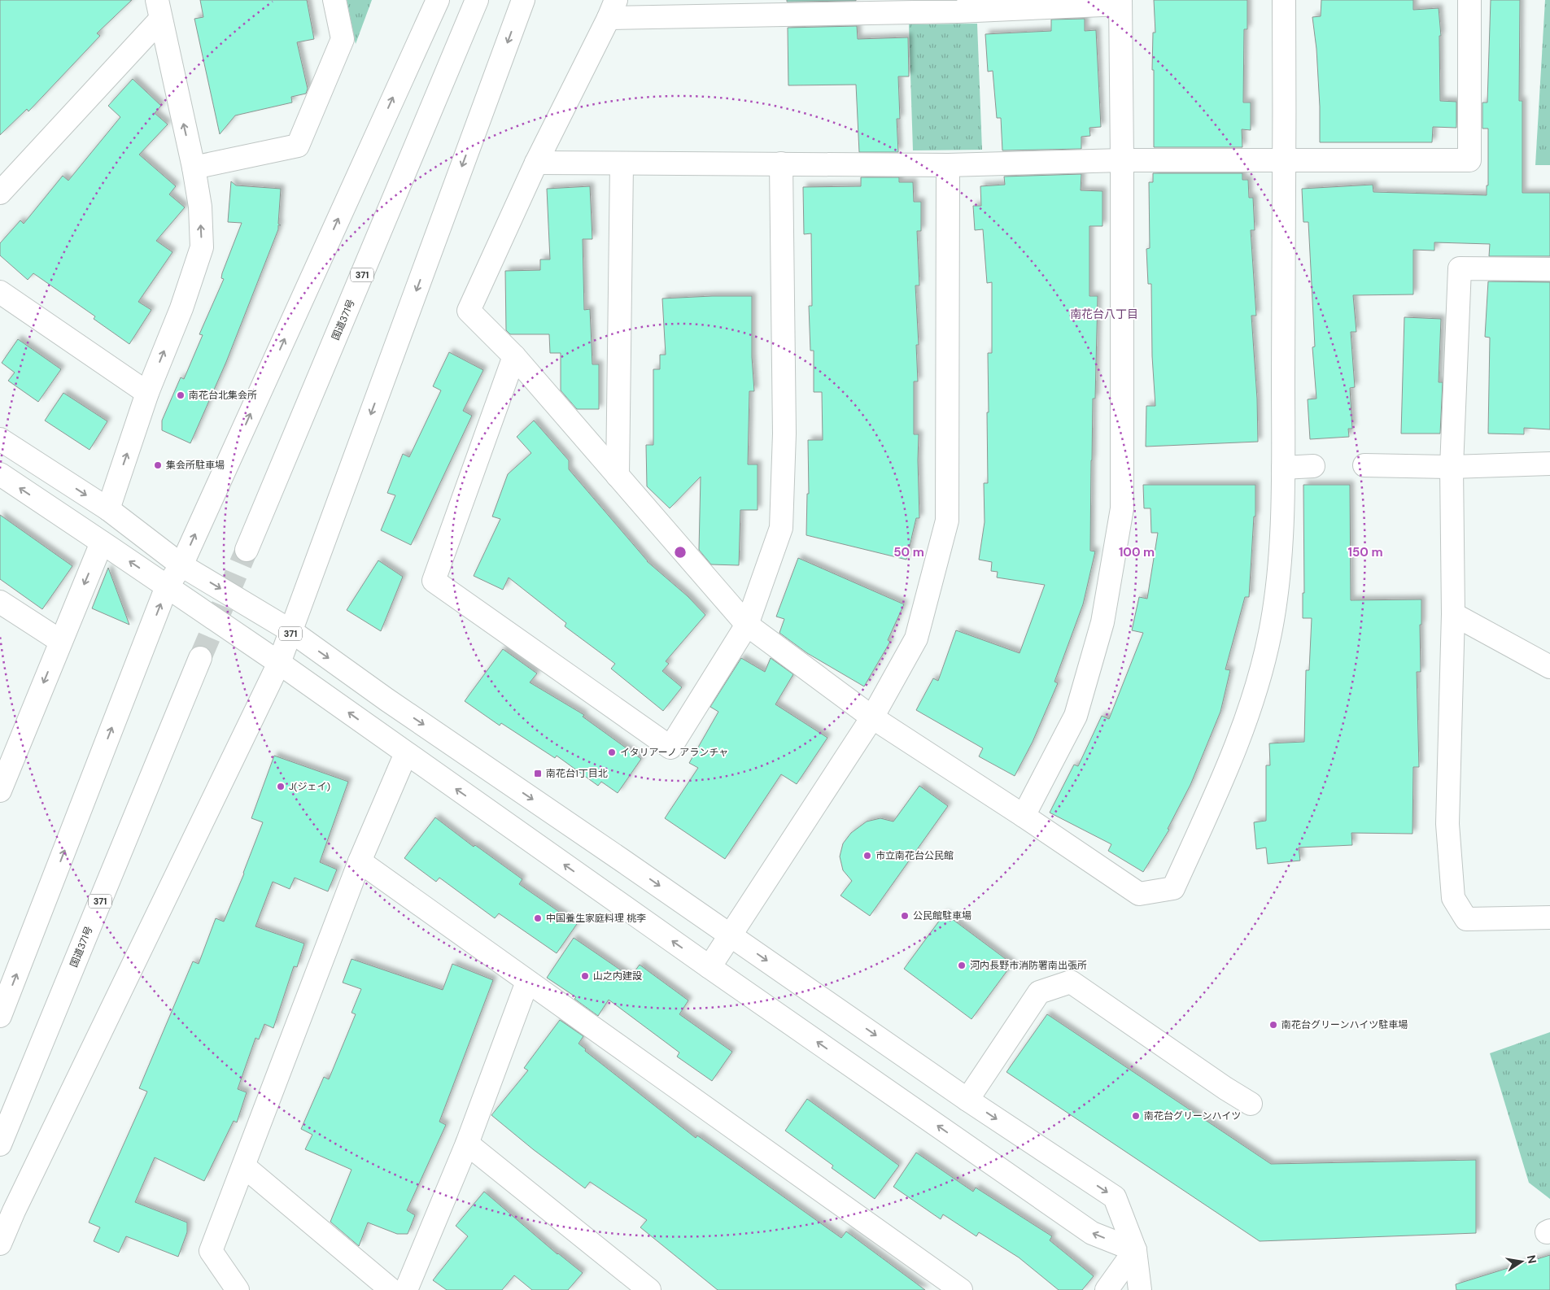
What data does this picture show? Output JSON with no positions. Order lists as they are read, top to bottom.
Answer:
{
  "streets": {
    "main road": ["371", "国道371号"]
  },
  "districts": ["南花台八丁目"],
  "places": {
    "other": [
      "南花台北集会所",
      "集会所駐車場",
      "イタリアーノ アランチャ",
      "J(ジェイ)",
      "市立南花台公民館",
      "公民館駐車場",
      "中国養生家庭料理 桃李",
      "河内長野市消防署南出張所",
      "山之内建設",
      "南花台グリーンハイツ駐車場",
      "南花台グリーンハイツ"
    ],
    "transit": ["南花台1丁目北"]
  },
  "north": "right",
  "rings": ["50 m", "100 m", "150 m"]
}
